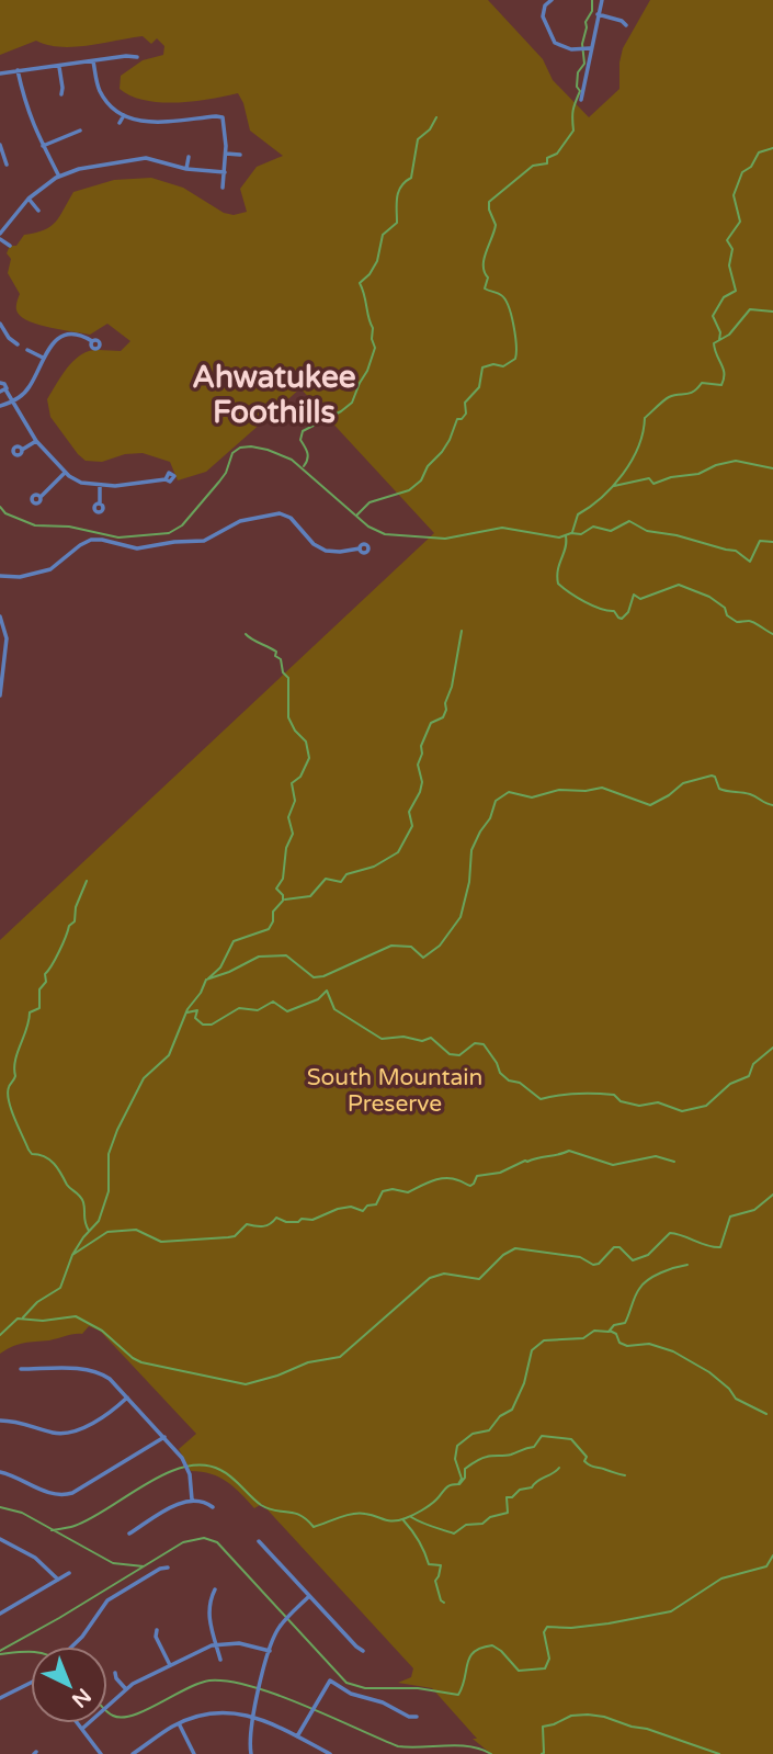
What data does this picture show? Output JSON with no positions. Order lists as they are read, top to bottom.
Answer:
{
  "districts": ["Ahwatukee Foothills"],
  "parks": ["South Mountain Preserve"],
  "north": "bottom right"
}
